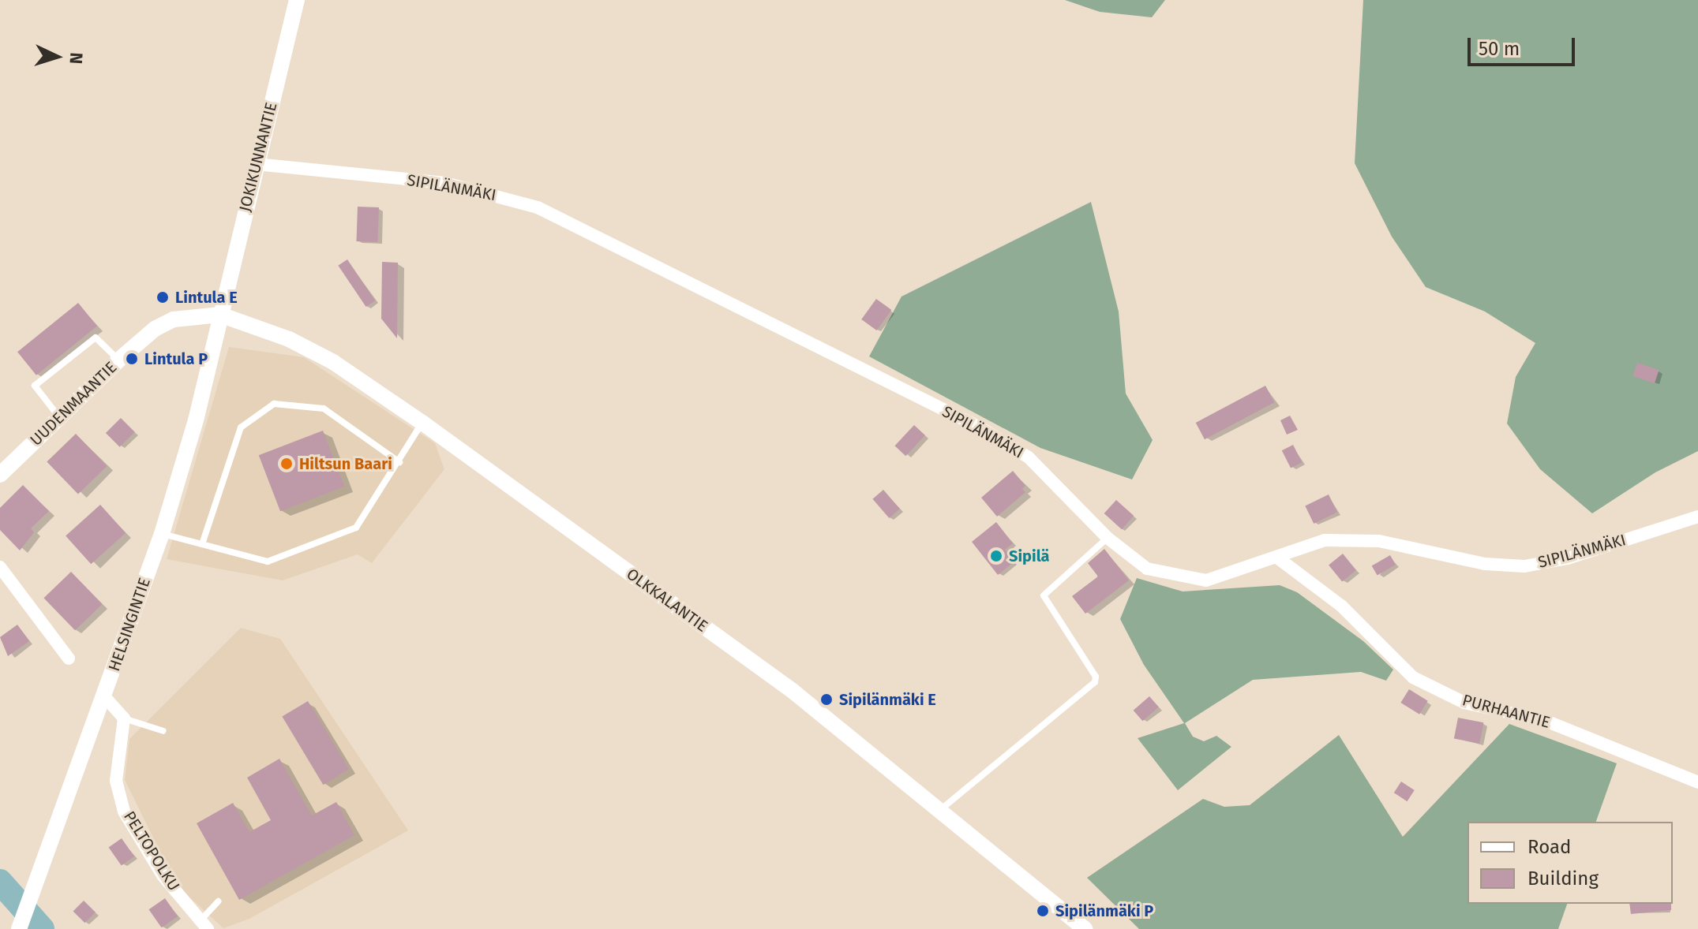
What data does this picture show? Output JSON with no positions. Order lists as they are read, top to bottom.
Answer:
{
  "streets": {
    "street": [
      "JOKIKUNNANTIE",
      "SIPILÄNMÄKI",
      "UUDENMAANTIE",
      "OLKKALANTIE",
      "HELSINGINTIE",
      "PURHAANTIE",
      "PELTOPOLKU"
    ]
  },
  "crossings": [
    ["JOKIKUNNANTIE", "SIPILÄNMÄKI"],
    ["JOKIKUNNANTIE", "UUDENMAANTIE"],
    ["JOKIKUNNANTIE", "OLKKALANTIE"],
    ["JOKIKUNNANTIE", "HELSINGINTIE"],
    ["SIPILÄNMÄKI", "PURHAANTIE"],
    ["UUDENMAANTIE", "OLKKALANTIE"],
    ["UUDENMAANTIE", "HELSINGINTIE"],
    ["OLKKALANTIE", "HELSINGINTIE"]
  ],
  "places": [
    "Lintula E",
    "Lintula P",
    "Hiltsun Baari",
    "Sipilä",
    "Sipilänmäki E",
    "Sipilänmäki P"
  ],
  "legend": ["Road", "Building"],
  "scale_bar": "50 m",
  "north": "right"
}
